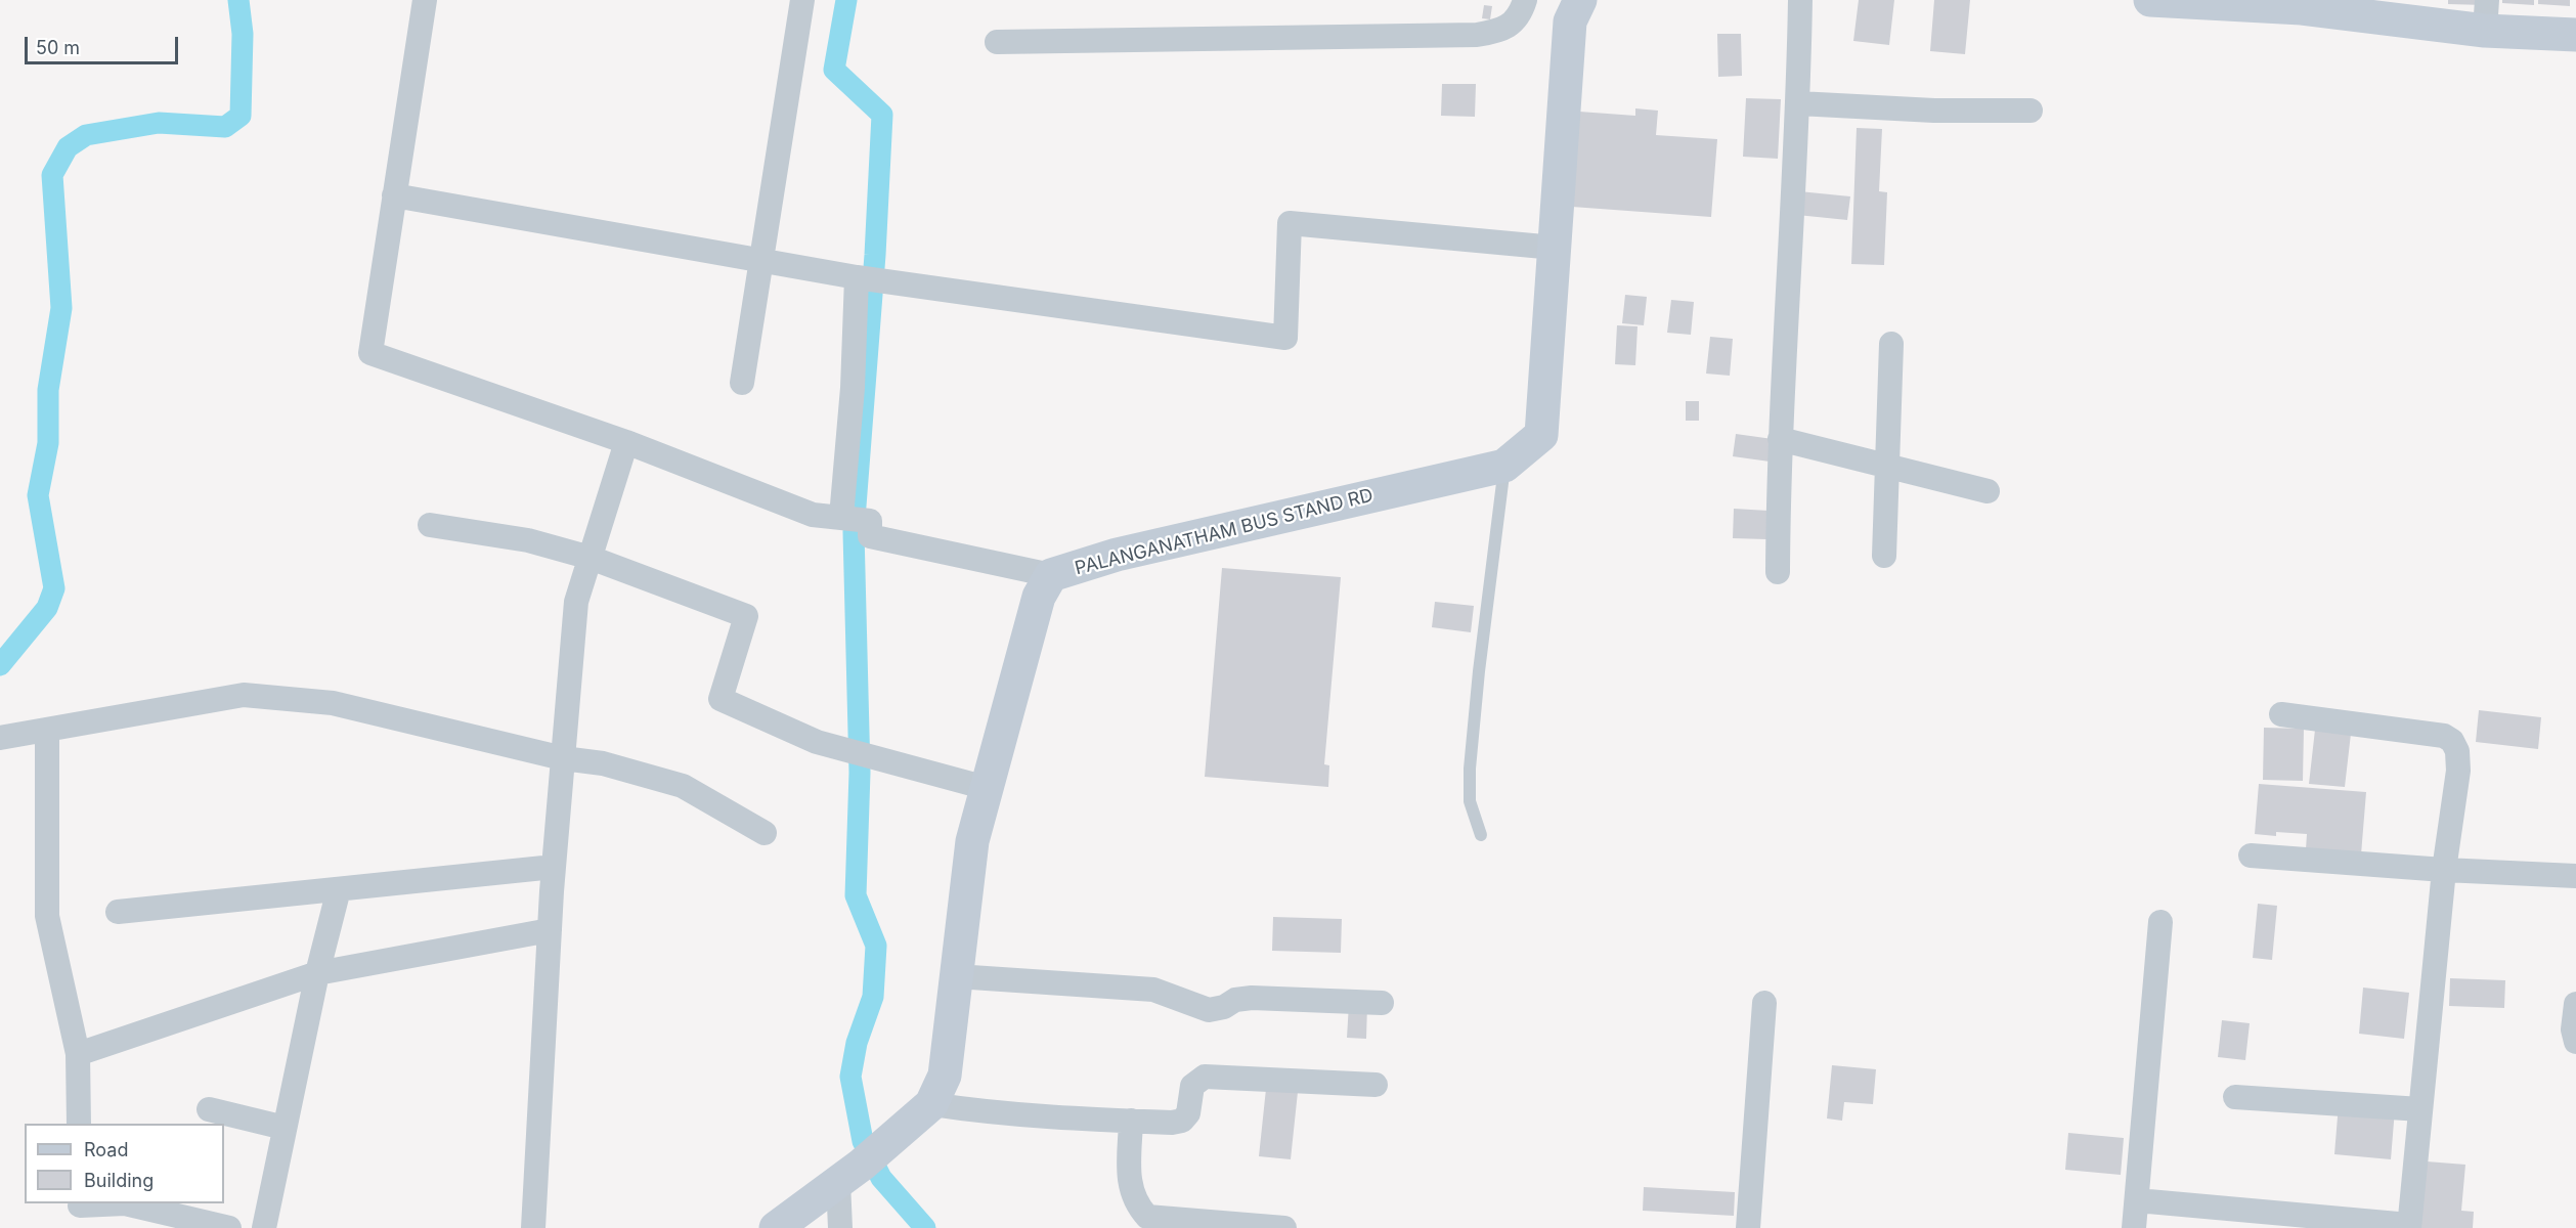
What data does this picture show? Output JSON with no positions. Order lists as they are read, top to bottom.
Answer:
{
  "streets": {
    "street": ["PALANGANATHAM BUS STAND RD"]
  },
  "legend": ["Road", "Building"],
  "scale_bar": "50 m"
}
